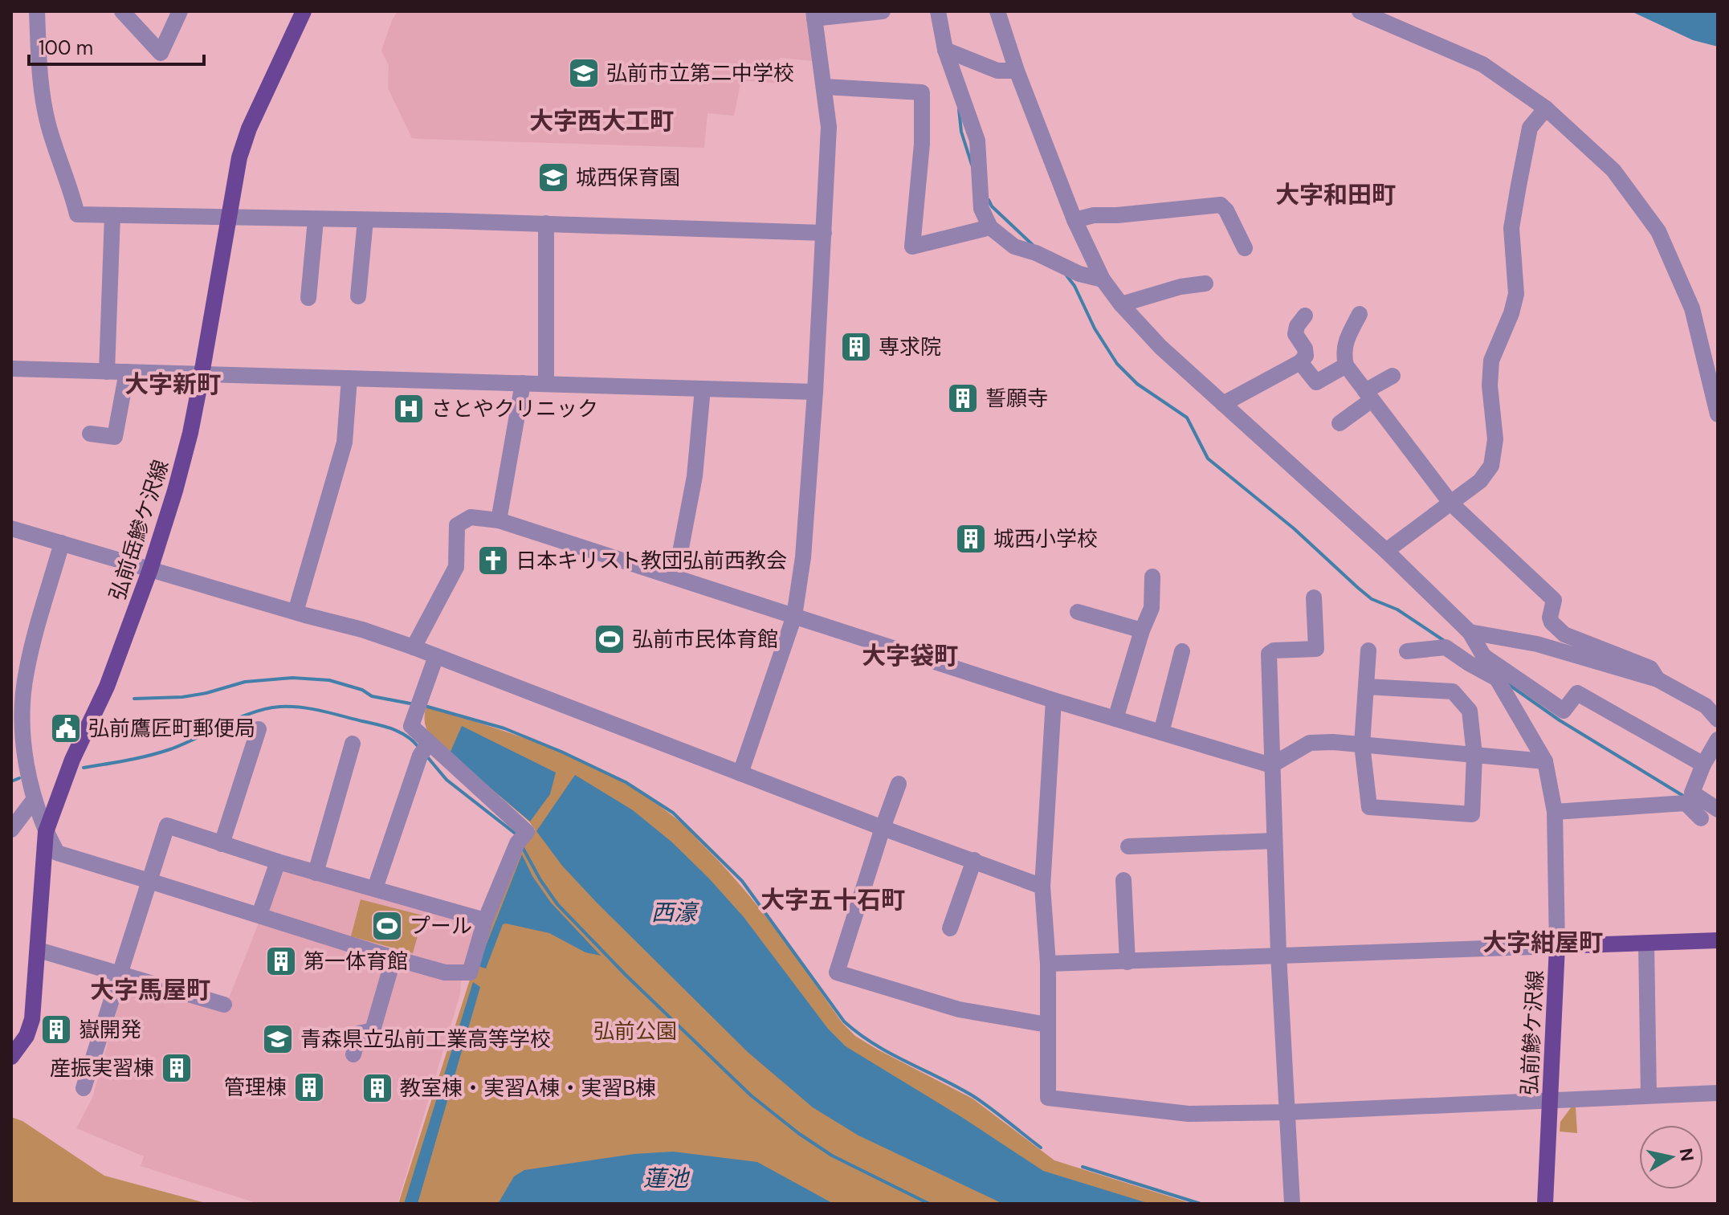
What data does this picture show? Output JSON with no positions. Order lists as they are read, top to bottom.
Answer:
{
  "streets": {
    "main road": ["弘前岳鰺ケ沢線", "弘前鰺ケ沢線"]
  },
  "districts": [
    "大字西大工町",
    "大字和田町",
    "大字新町",
    "大字袋町",
    "大字五十石町",
    "大字紺屋町",
    "大字馬屋町"
  ],
  "water": ["西濠", "蓮池"],
  "parks": ["弘前公園"],
  "places": {
    "school or university": ["弘前市立第二中学校", "城西保育園", "青森県立弘前工業高等学校"],
    "building": [
      "専求院",
      "誓願寺",
      "城西小学校",
      "第一体育館",
      "嶽開発",
      "産振実習棟",
      "管理棟",
      "教室棟・実習A棟・実習B棟"
    ],
    "hospital": ["さとやクリニック"],
    "church": ["日本キリスト教団弘前西教会"],
    "sports": ["弘前市民体育館", "プール"],
    "public building": ["弘前鷹匠町郵便局"]
  },
  "scale_bar": "100 m",
  "north": "right"
}
